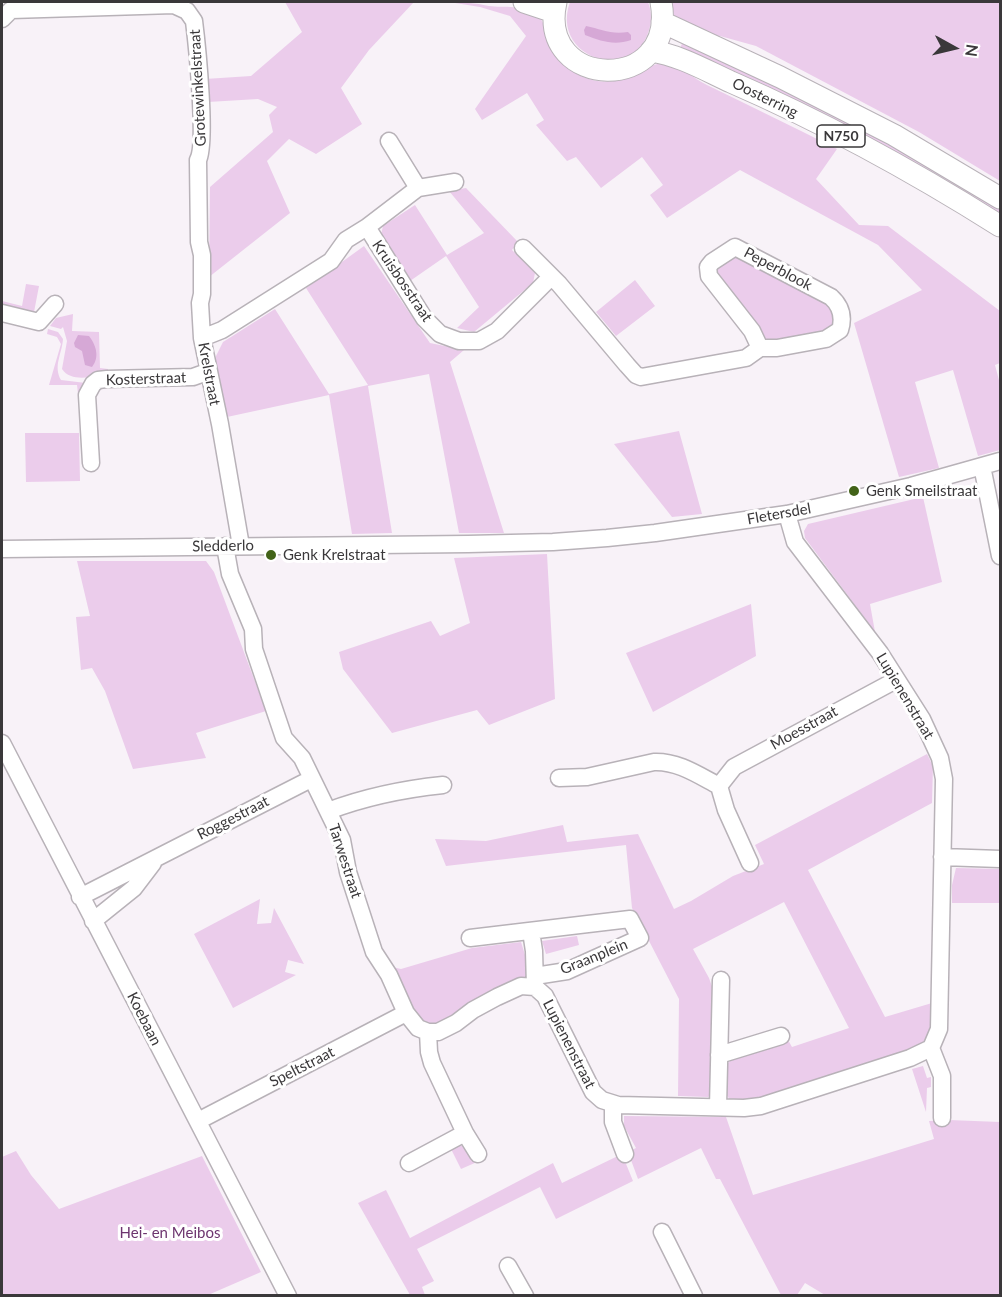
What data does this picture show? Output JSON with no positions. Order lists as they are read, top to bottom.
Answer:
{
  "streets": {
    "main road": ["Oosterring", "N750"],
    "street": [
      "Grotewinkelstraat",
      "Peperblook",
      "Kruisbosstraat",
      "Krelstraat",
      "Kosterstraat",
      "Fletersdel",
      "Sledderlo",
      "Lupienenstraat",
      "Moesstraat",
      "Roggestraat",
      "Tarwestraat",
      "Graanplein",
      "Koebaan",
      "Speltstraat"
    ]
  },
  "crossings": [
    ["Grotewinkelstraat", "Krelstraat"],
    ["Peperblook", "Kruisbosstraat"],
    ["Kruisbosstraat", "Krelstraat"],
    ["Krelstraat", "Kosterstraat"],
    ["Krelstraat", "Sledderlo"],
    ["Krelstraat", "Tarwestraat"],
    ["Fletersdel", "Sledderlo"],
    ["Fletersdel", "Lupienenstraat"],
    ["Sledderlo", "Tarwestraat"],
    ["Lupienenstraat", "Moesstraat"],
    ["Lupienenstraat", "Tarwestraat"],
    ["Lupienenstraat", "Graanplein"],
    ["Roggestraat", "Tarwestraat"],
    ["Roggestraat", "Koebaan"],
    ["Tarwestraat", "Speltstraat"],
    ["Koebaan", "Speltstraat"]
  ],
  "parks": ["Hei- en Meibos"],
  "places": ["Genk Smeilstraat", "Genk Krelstraat"],
  "north": "right"
}
